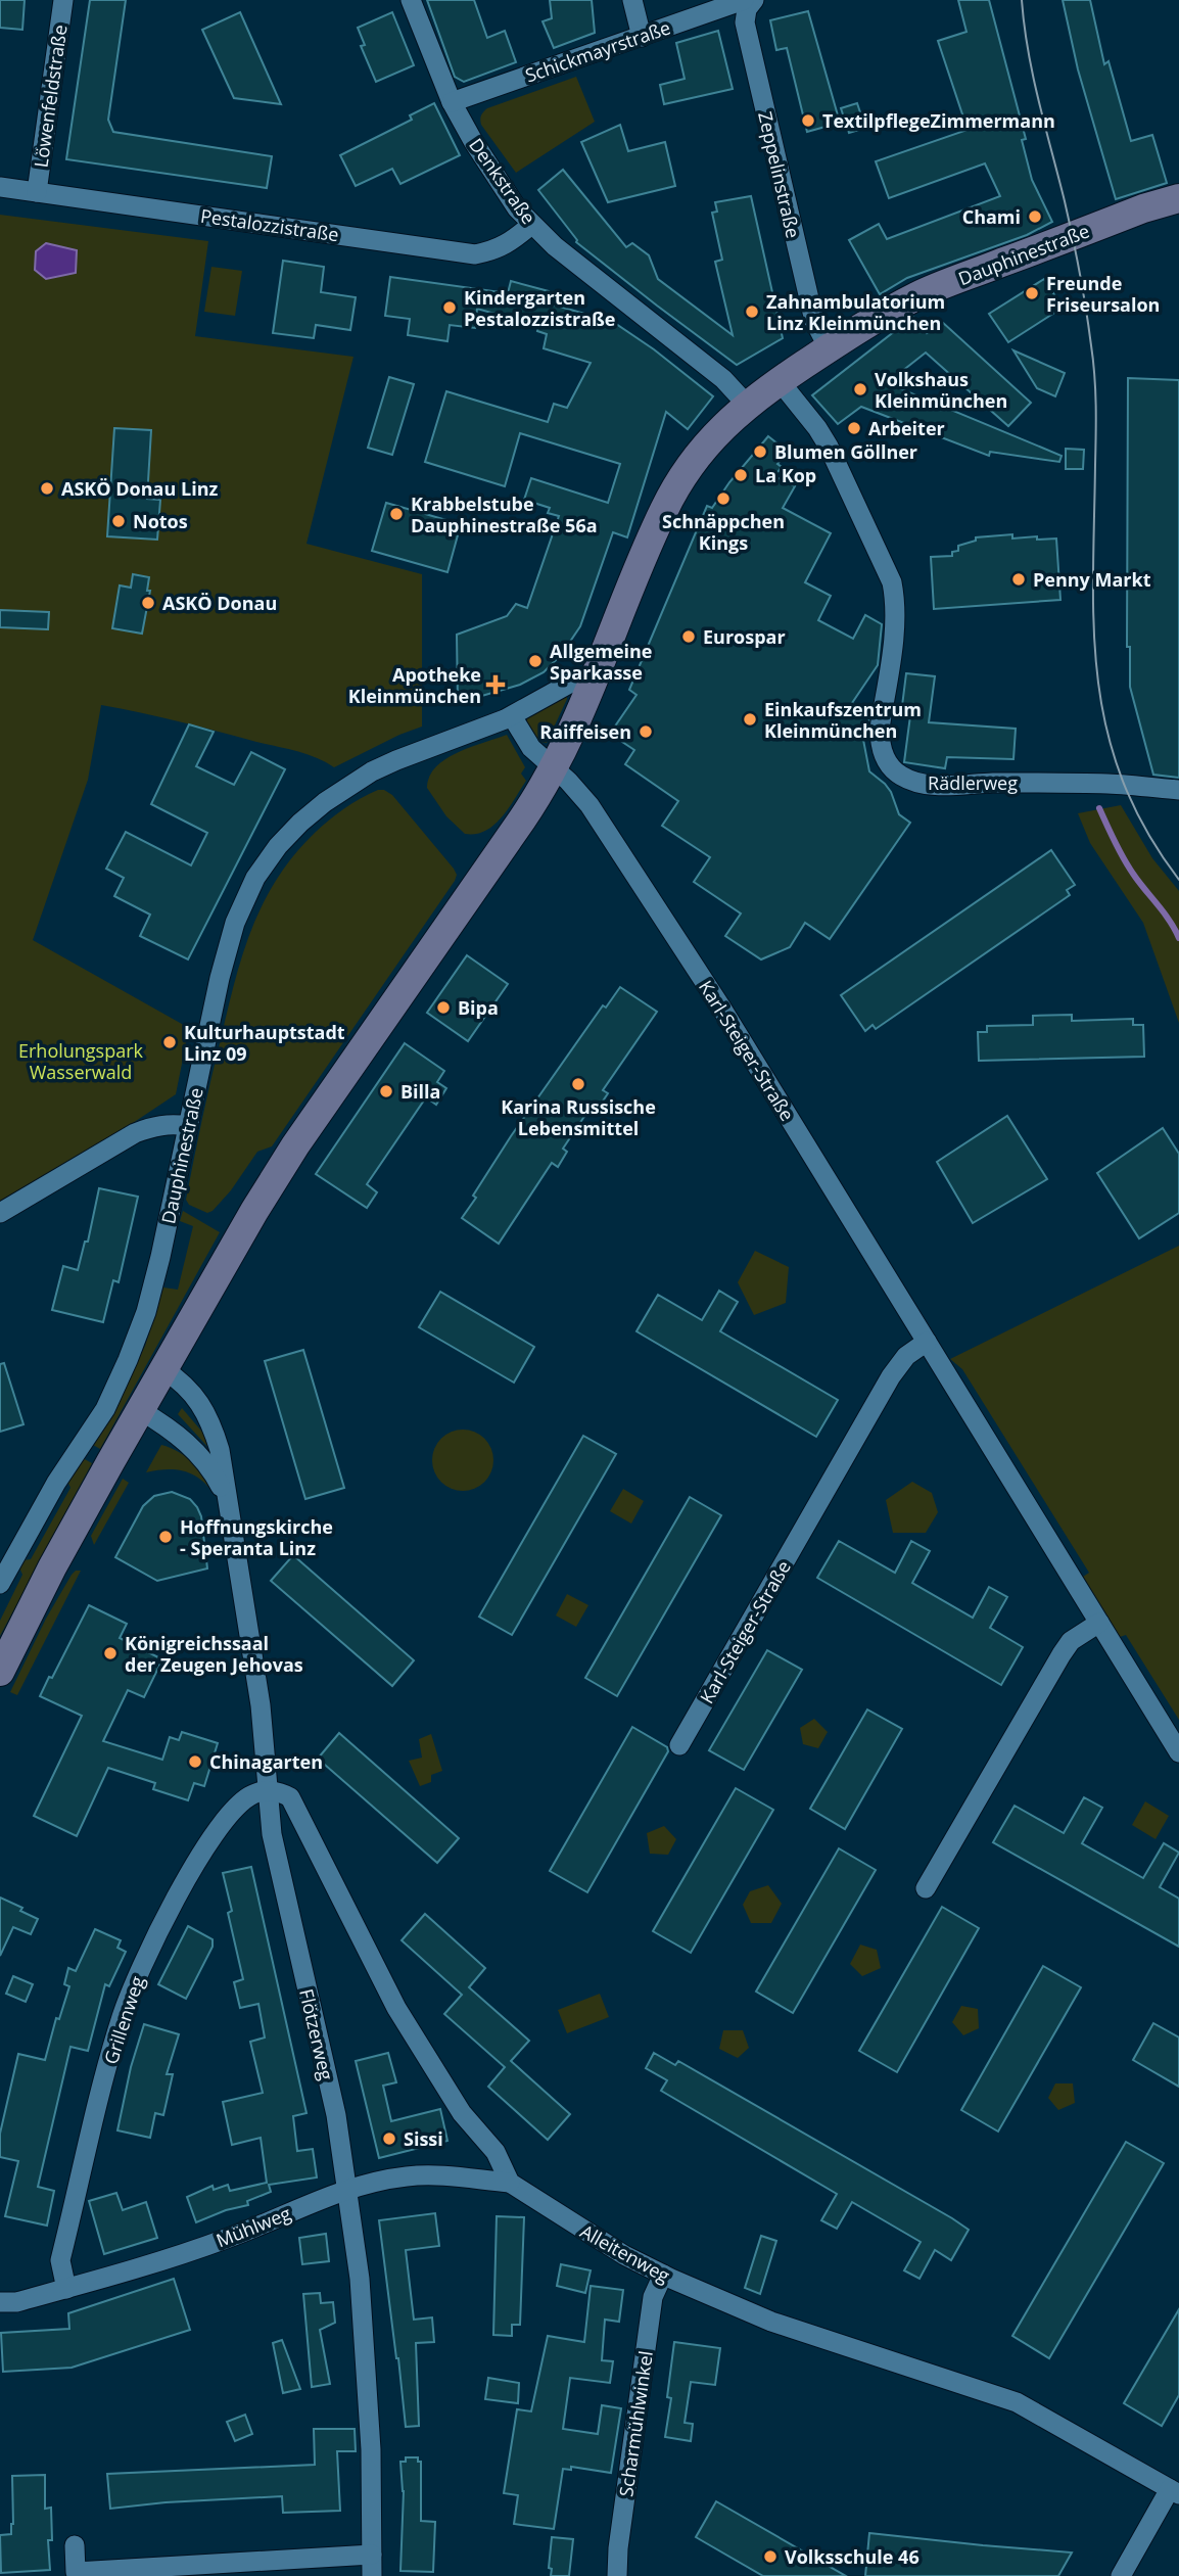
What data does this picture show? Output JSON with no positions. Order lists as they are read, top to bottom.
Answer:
{
  "streets": {
    "main road": ["Dauphinestraße"],
    "street": [
      "Schickmayrstraße",
      "Löwenfeldstraße",
      "Zeppelinstraße",
      "Denkstraße",
      "Pestalozzistraße",
      "Rädlerweg",
      "Karl-Steiger-Straße",
      "Grillenweg",
      "Flötzerweg",
      "Mühlweg",
      "Alleitenweg",
      "Scharmühlwinkel"
    ]
  },
  "crossings": [
    ["Schickmayrstraße", "Denkstraße"],
    ["Löwenfeldstraße", "Pestalozzistraße"],
    ["Zeppelinstraße", "Dauphinestraße"],
    ["Denkstraße", "Pestalozzistraße"],
    ["Denkstraße", "Dauphinestraße"],
    ["Dauphinestraße", "Rädlerweg"],
    ["Dauphinestraße", "Karl-Steiger-Straße"],
    ["Dauphinestraße", "Flötzerweg"],
    ["Grillenweg", "Flötzerweg"],
    ["Grillenweg", "Mühlweg"],
    ["Flötzerweg", "Mühlweg"],
    ["Mühlweg", "Alleitenweg"],
    ["Alleitenweg", "Scharmühlwinkel"]
  ],
  "parks": ["Erholungspark Wasserwald"],
  "places": {
    "other": [
      "TextilpflegeZimmermann",
      "Chami",
      "Freunde Friseursalon",
      "Kindergarten Pestalozzistraße",
      "Zahnambulatorium Linz Kleinmünchen",
      "Volkshaus Kleinmünchen",
      "Arbeiter",
      "Blumen Göllner",
      "La Kop",
      "ASKÖ Donau Linz",
      "Schnäppchen Kings",
      "Krabbelstube Dauphinestraße 56a",
      "Notos",
      "Penny Markt",
      "ASKÖ Donau",
      "Eurospar",
      "Allgemeine Sparkasse",
      "Einkaufszentrum Kleinmünchen",
      "Raiffeisen",
      "Bipa",
      "Kulturhauptstadt Linz 09",
      "Karina Russische Lebensmittel",
      "Billa",
      "Hoffnungskirche - Speranta Linz",
      "Königreichssaal der Zeugen Jehovas",
      "Chinagarten",
      "Sissi",
      "Volksschule 46"
    ],
    "health": ["Apotheke Kleinmünchen"]
  }
}
